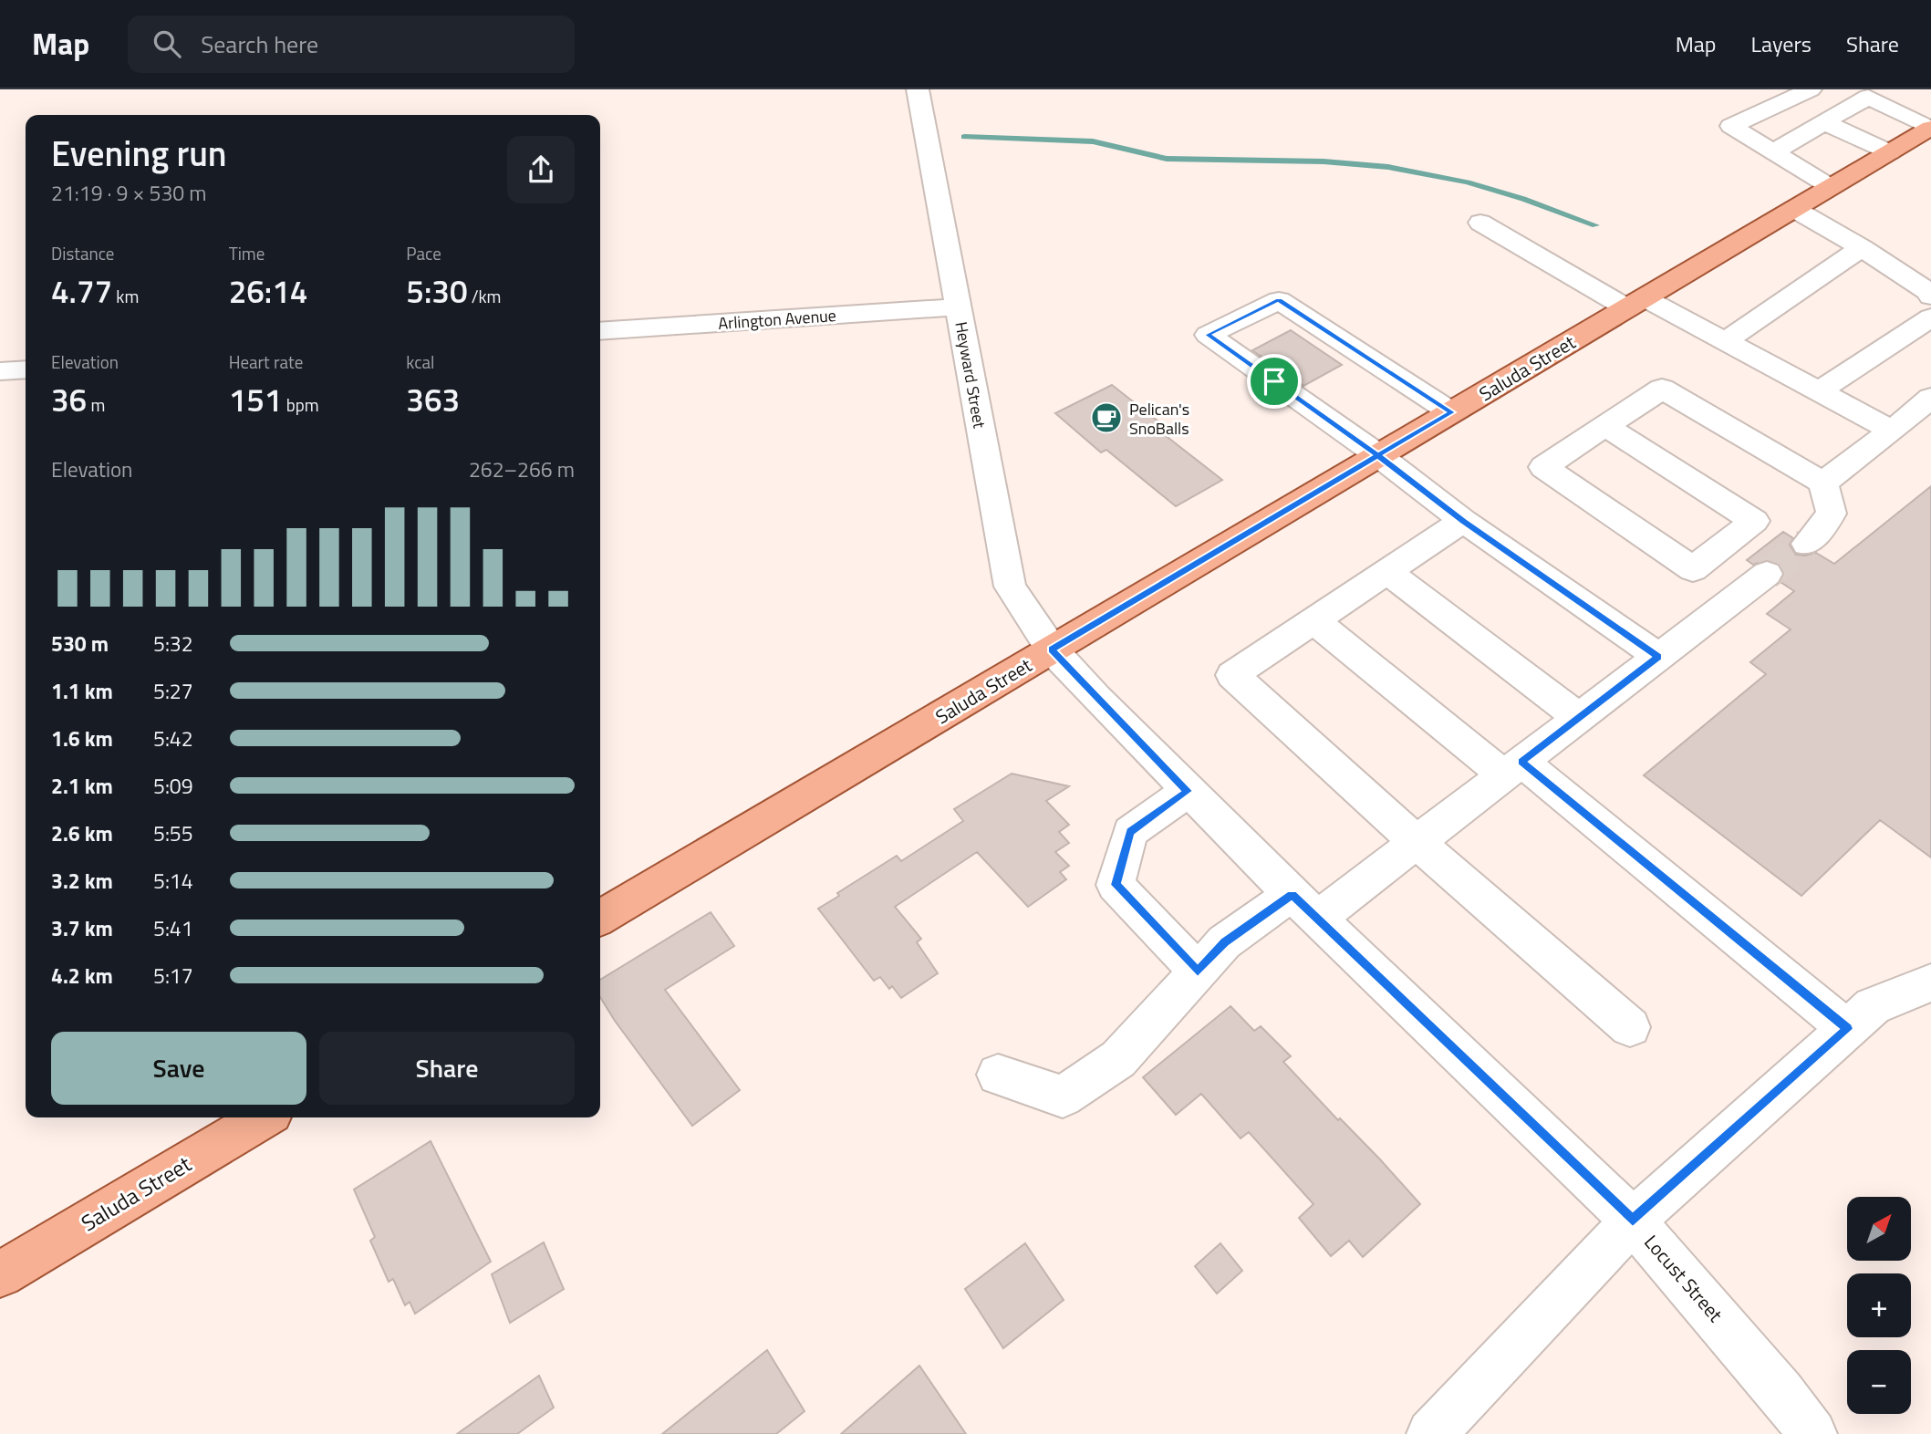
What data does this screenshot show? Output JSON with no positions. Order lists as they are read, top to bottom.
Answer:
{
  "streets": {
    "main road": ["Saluda Street"],
    "street": ["Arlington Avenue", "Heyward Street", "Locust Street"]
  },
  "crossings": [
    ["Arlington Avenue", "Heyward Street"],
    ["Saluda Street", "Heyward Street"],
    ["Saluda Street", "Locust Street"],
    ["Heyward Street", "Locust Street"]
  ],
  "places": {
    "cafe": ["Pelican's SnoBalls"]
  },
  "north": "top right",
  "page": {
    "header": "Map",
    "search": "Search here",
    "nav": ["Map", "Layers", "Share"],
    "heading": ["Evening run", "21:19 · 9 × 530 m"],
    "stats": [
      ["Distance", "4.77 km"],
      ["Time", "26:14"],
      ["Pace", "5:30 /km"],
      ["Elevation", "36 m"],
      ["Heart rate", "151 bpm"],
      ["kcal", "363"]
    ],
    "chart": ["Elevation", "262–266 m"],
    "list": [
      {
        "name": "530 m",
        "note": "5:32"
      },
      {
        "name": "1.1 km",
        "note": "5:27"
      },
      {
        "name": "1.6 km",
        "note": "5:42"
      },
      {
        "name": "2.1 km",
        "note": "5:09"
      },
      {
        "name": "2.6 km",
        "note": "5:55"
      },
      {
        "name": "3.2 km",
        "note": "5:14"
      },
      {
        "name": "3.7 km",
        "note": "5:41"
      },
      {
        "name": "4.2 km",
        "note": "5:17"
      }
    ],
    "buttons": ["Save", "Share"],
    "map_buttons": ["+", "−"]
  }
}
